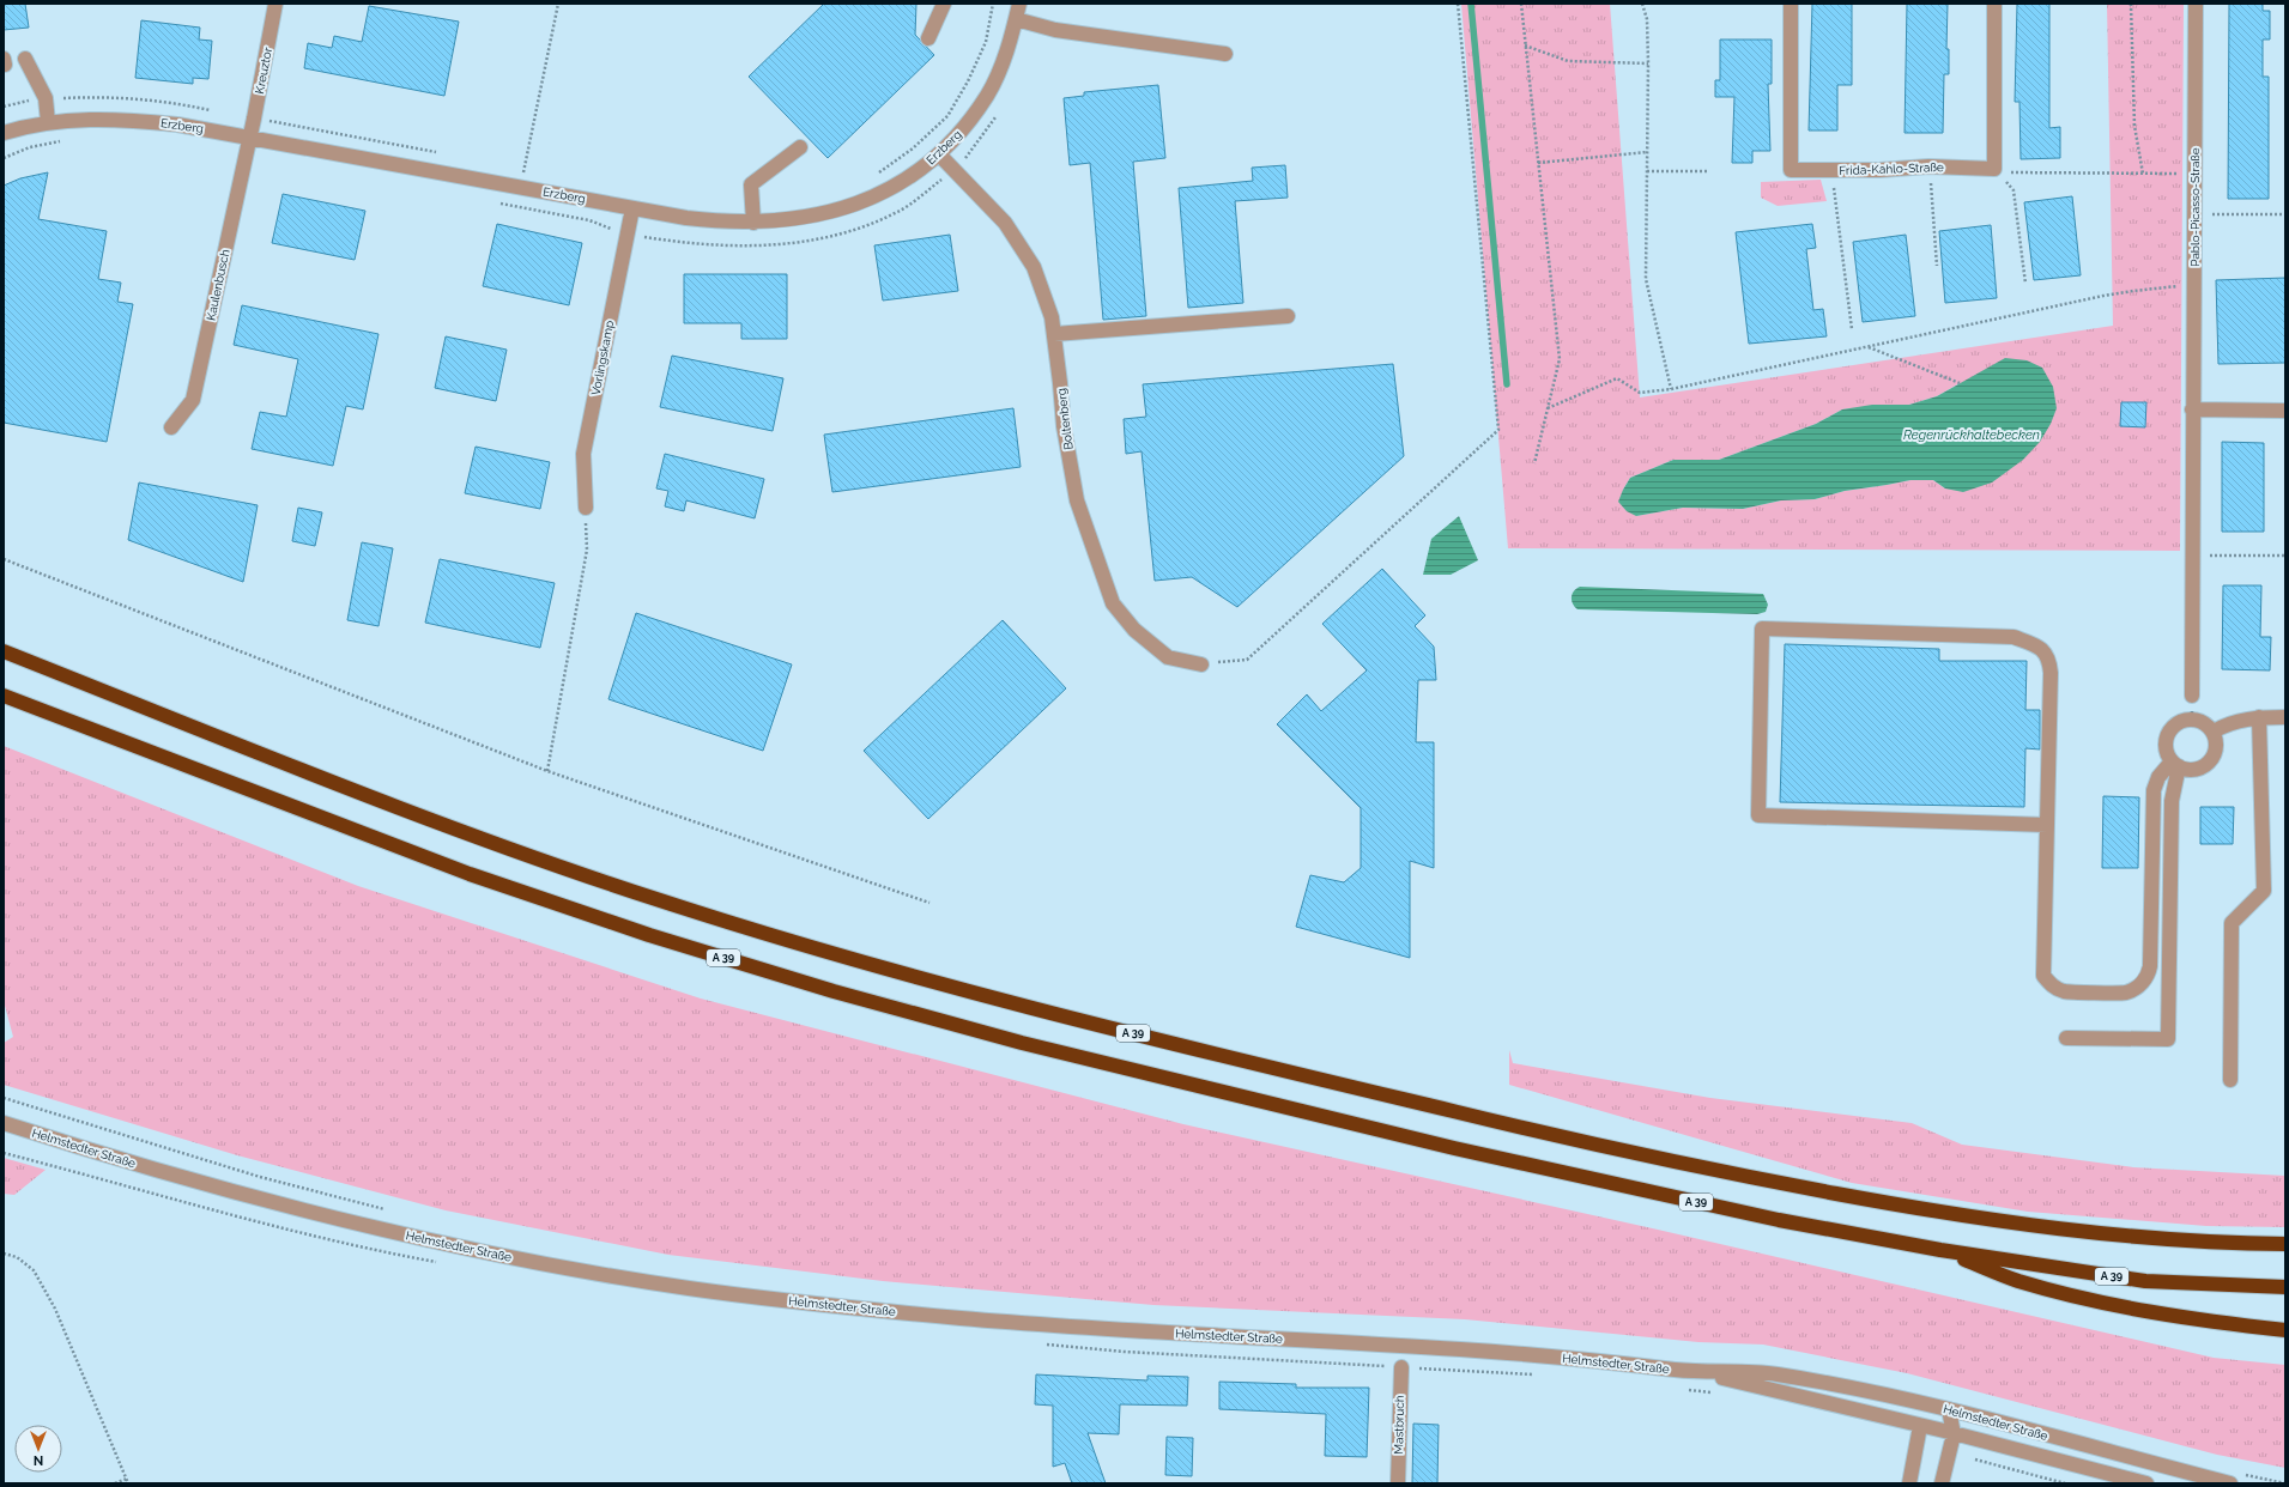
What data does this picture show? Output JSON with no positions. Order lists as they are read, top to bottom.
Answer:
{
  "streets": {
    "highway": ["A 39"],
    "street": [
      "Kreuztor",
      "Erzberg",
      "Frida-Kahlo-Straße",
      "Pablo-Picasso-Straße",
      "Kaulenbusch",
      "Vorlingskamp",
      "Boltenberg",
      "Helmstedter Straße",
      "Mastbruch"
    ]
  },
  "crossings": [
    ["Kreuztor", "Erzberg"],
    ["Kreuztor", "Kaulenbusch"],
    ["Erzberg", "Kaulenbusch"],
    ["Erzberg", "Vorlingskamp"],
    ["Erzberg", "Boltenberg"]
  ],
  "water": ["Regenrückhaltebecken"],
  "north": "bottom"
}
